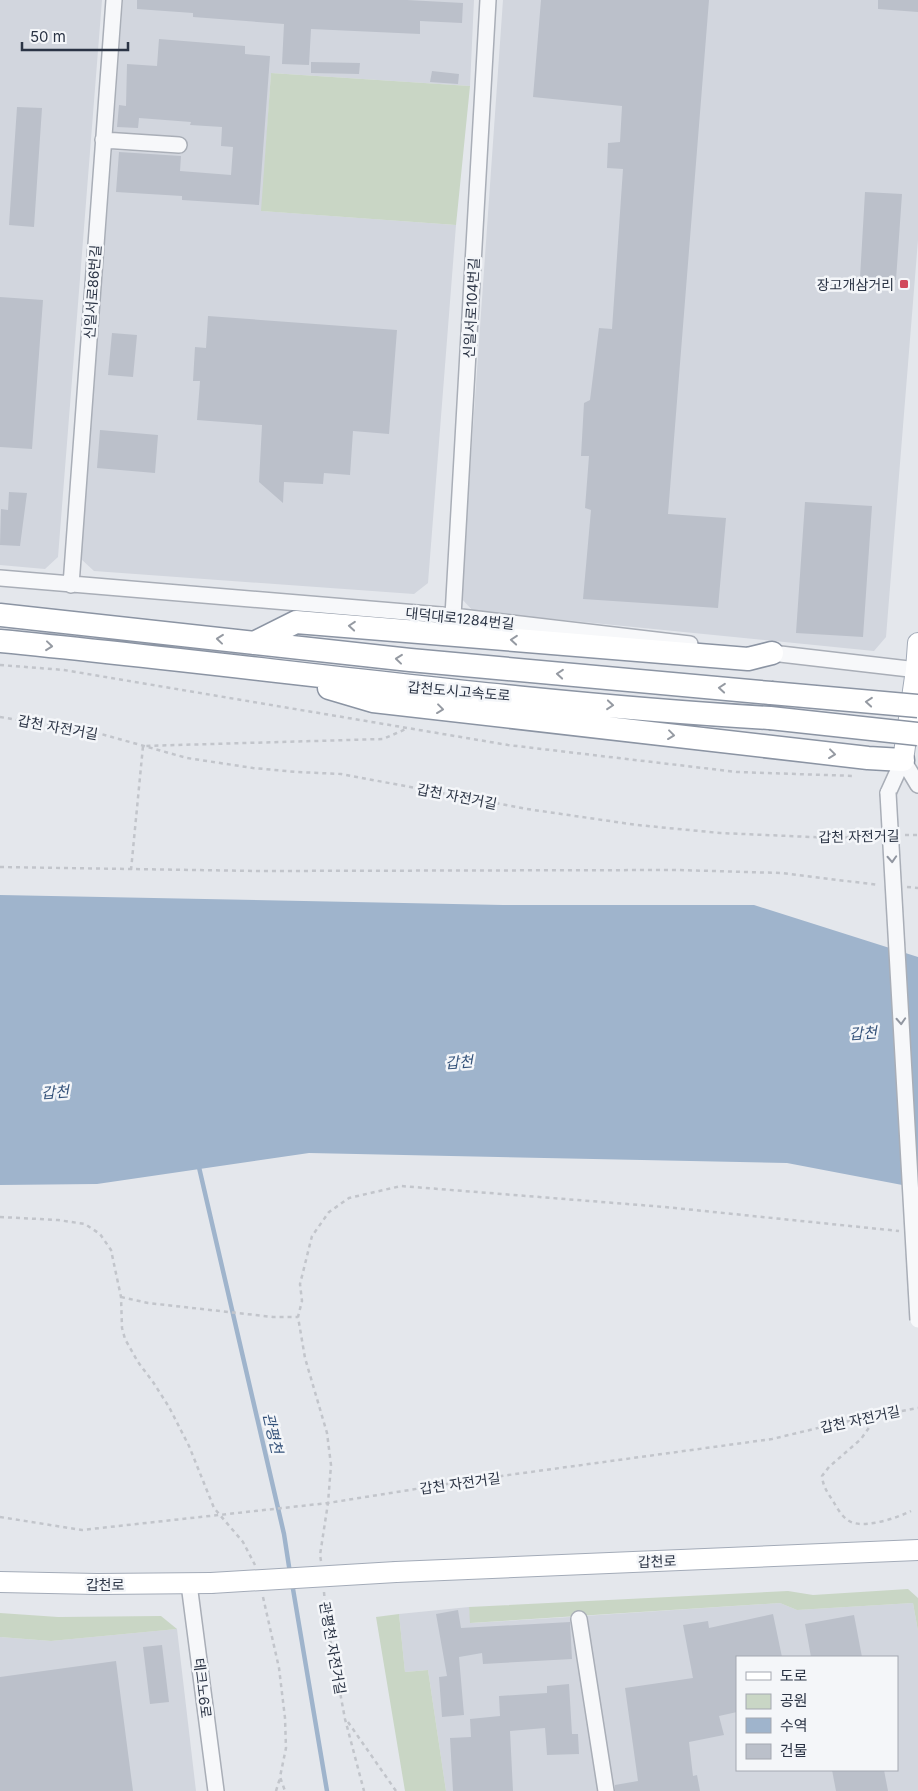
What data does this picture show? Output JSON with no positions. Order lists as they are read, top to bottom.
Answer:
{
  "streets": {
    "highway": ["갑천도시고속도로"],
    "main road": ["갑천로"],
    "street": [
      "신일서로86번길",
      "신일서로104번길",
      "대덕대로1284번길",
      "테크노6로"
    ],
    "path": ["갑천 자전거길", "관평천 자전거길"]
  },
  "crossings": [
    ["신일서로86번길", "대덕대로1284번길"],
    ["신일서로104번길", "대덕대로1284번길"],
    ["갑천로", "테크노6로"]
  ],
  "water": ["갑천", "관평천"],
  "places": {
    "transit": ["장고개삼거리"]
  },
  "legend": [
    "도로",
    "공원",
    "수역",
    "건물"
  ],
  "scale_bar": "50 m"
}
